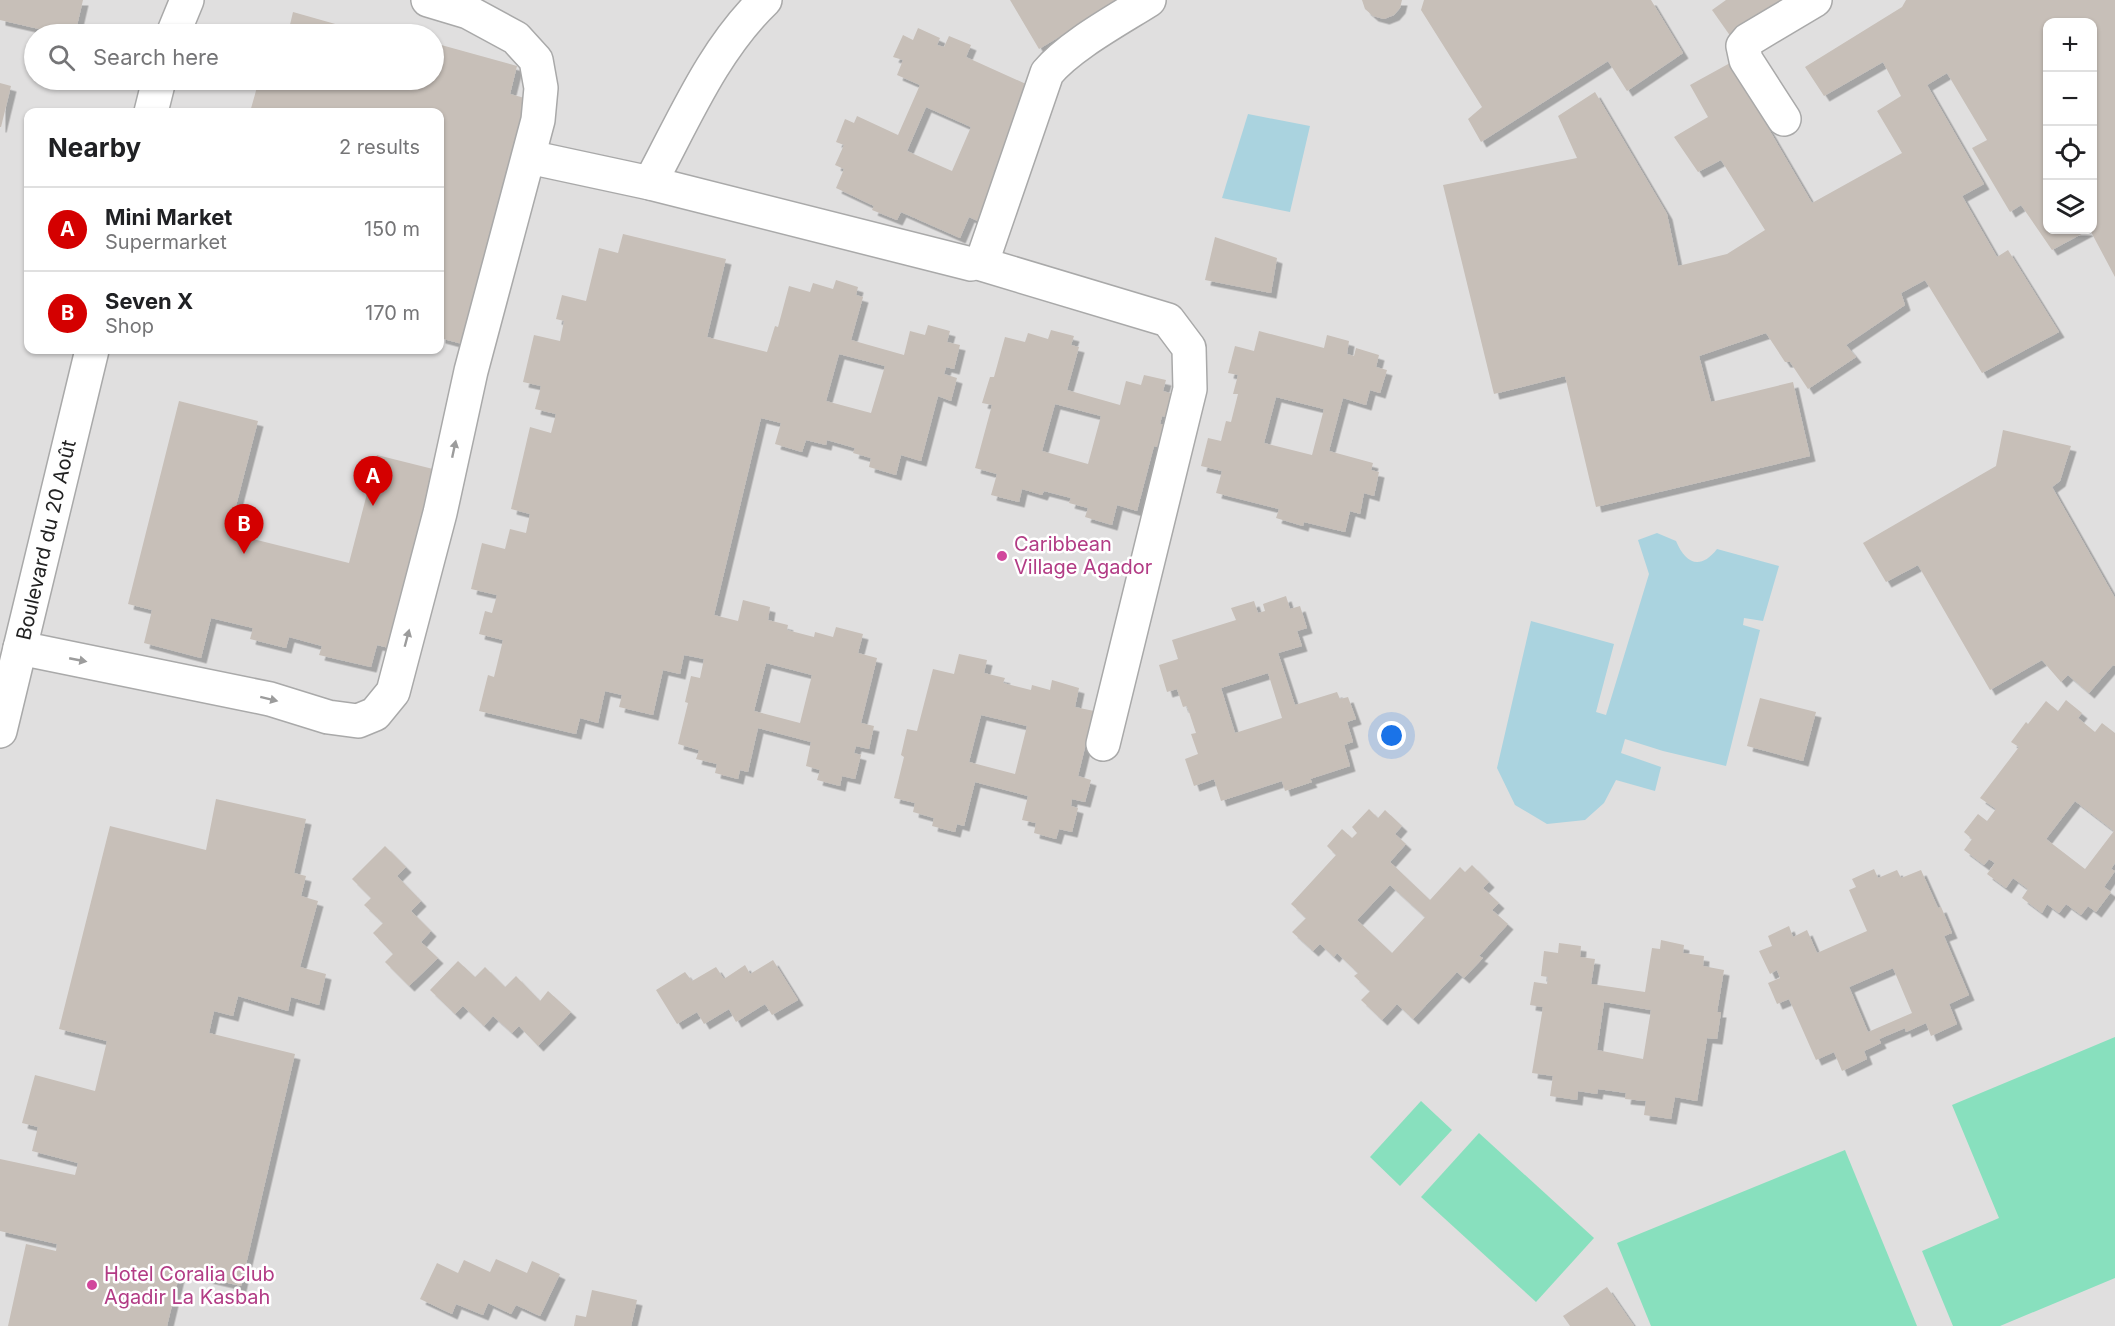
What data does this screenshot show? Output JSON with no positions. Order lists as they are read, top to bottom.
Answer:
{
  "streets": {
    "street": ["Boulevard du 20 Août"]
  },
  "places": ["Caribbean Village Agador", "Hotel Coralia Club Agadir La Kasbah"],
  "page": {
    "map_buttons": ["+", "−"],
    "search": "Search here",
    "heading": ["Nearby", "2 results"],
    "list": [
      {
        "mark": "A",
        "name": "Mini Market",
        "note": "Supermarket",
        "value": "150 m"
      },
      {
        "mark": "B",
        "name": "Seven X",
        "note": "Shop",
        "value": "170 m"
      }
    ],
    "pins": ["A", "B"]
  }
}
